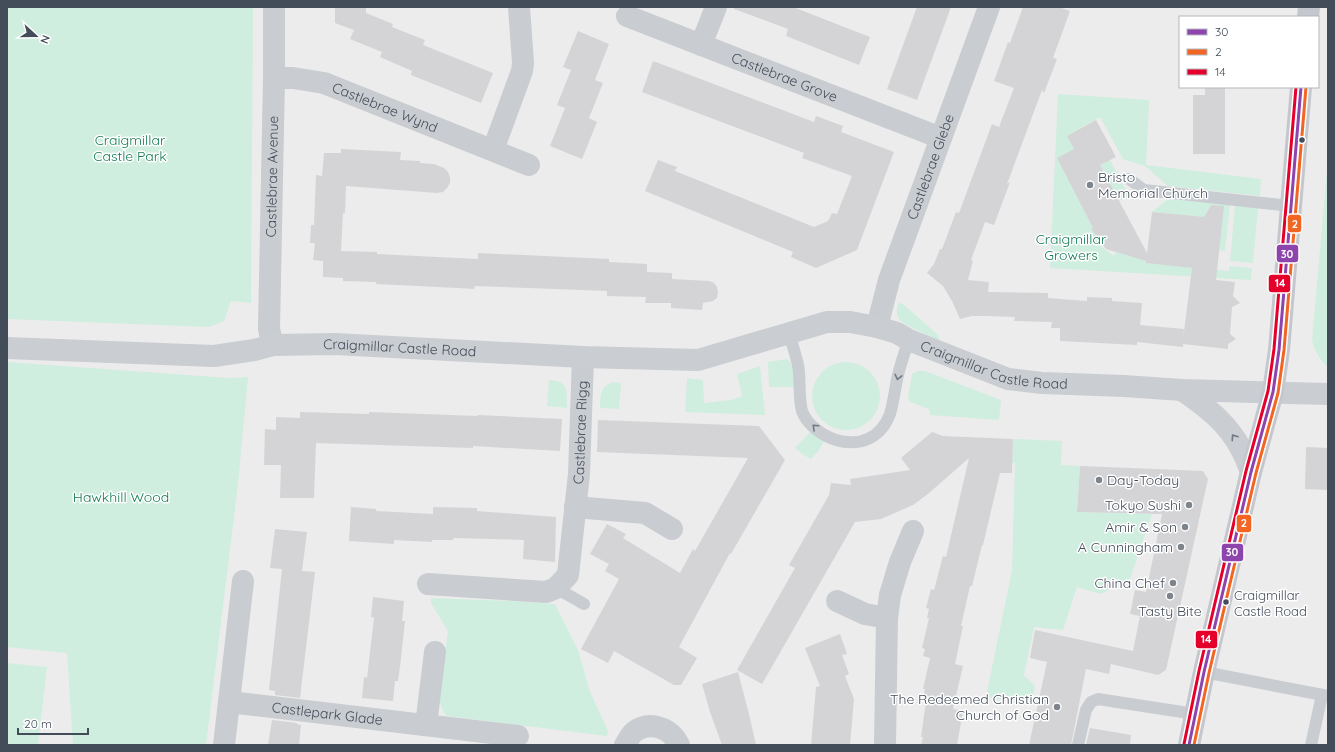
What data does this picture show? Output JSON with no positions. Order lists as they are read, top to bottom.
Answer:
{
  "streets": {
    "street": [
      "Castlebrae Grove",
      "Castlebrae Wynd",
      "Castlebrae Glebe",
      "Castlebrae Avenue",
      "Craigmillar Castle Road",
      "Castlebrae Rigg",
      "Castlepark Glade"
    ]
  },
  "crossings": [
    ["Castlebrae Grove", "Castlebrae Glebe"],
    ["Castlebrae Wynd", "Castlebrae Avenue"],
    ["Castlebrae Glebe", "Craigmillar Castle Road"],
    ["Castlebrae Avenue", "Craigmillar Castle Road"],
    ["Craigmillar Castle Road", "Castlebrae Rigg"]
  ],
  "parks": ["Craigmillar Castle Park", "Craigmillar Growers", "Hawkhill Wood"],
  "places": [
    "Bristo Memorial Church",
    "Day-Today",
    "Tokyo Sushi",
    "Amir & Son",
    "A Cunningham",
    "China Chef",
    "Tasty Bite",
    "Craigmillar Castle Road",
    "The Redeemed Christian Church of God"
  ],
  "lines": ["transit line 30", "transit line 2", "transit line 14"],
  "legend": ["30", "2", "14"],
  "scale_bar": "20 m",
  "north": "right"
}
